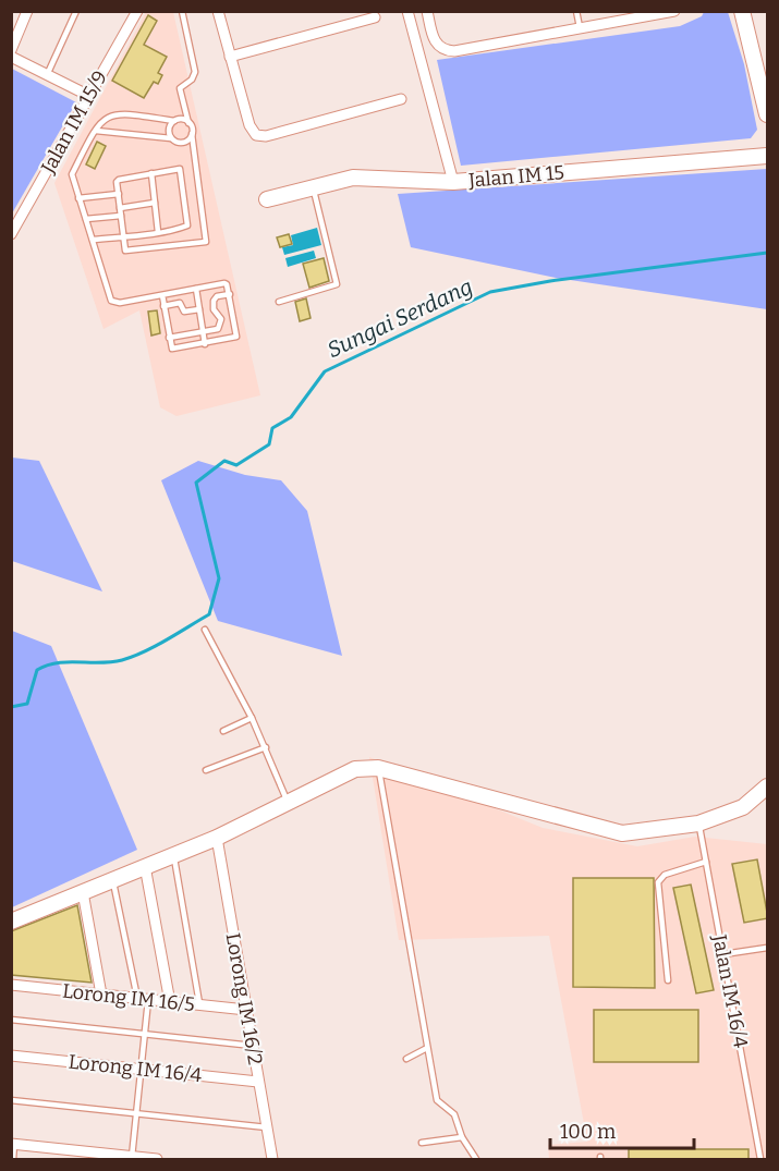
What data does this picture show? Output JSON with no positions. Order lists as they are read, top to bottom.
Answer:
{
  "streets": {
    "street": [
      "Jalan IM 15/9",
      "Jalan IM 15",
      "Lorong IM 16/5",
      "Lorong IM 16/2",
      "Lorong IM 16/4"
    ],
    "lane": ["Jalan IM 16/4"]
  },
  "crossings": [
    ["Lorong IM 16/5", "Lorong IM 16/2"],
    ["Lorong IM 16/2", "Lorong IM 16/4"]
  ],
  "water": ["Sungai Serdang"],
  "scale_bar": "100 m"
}
